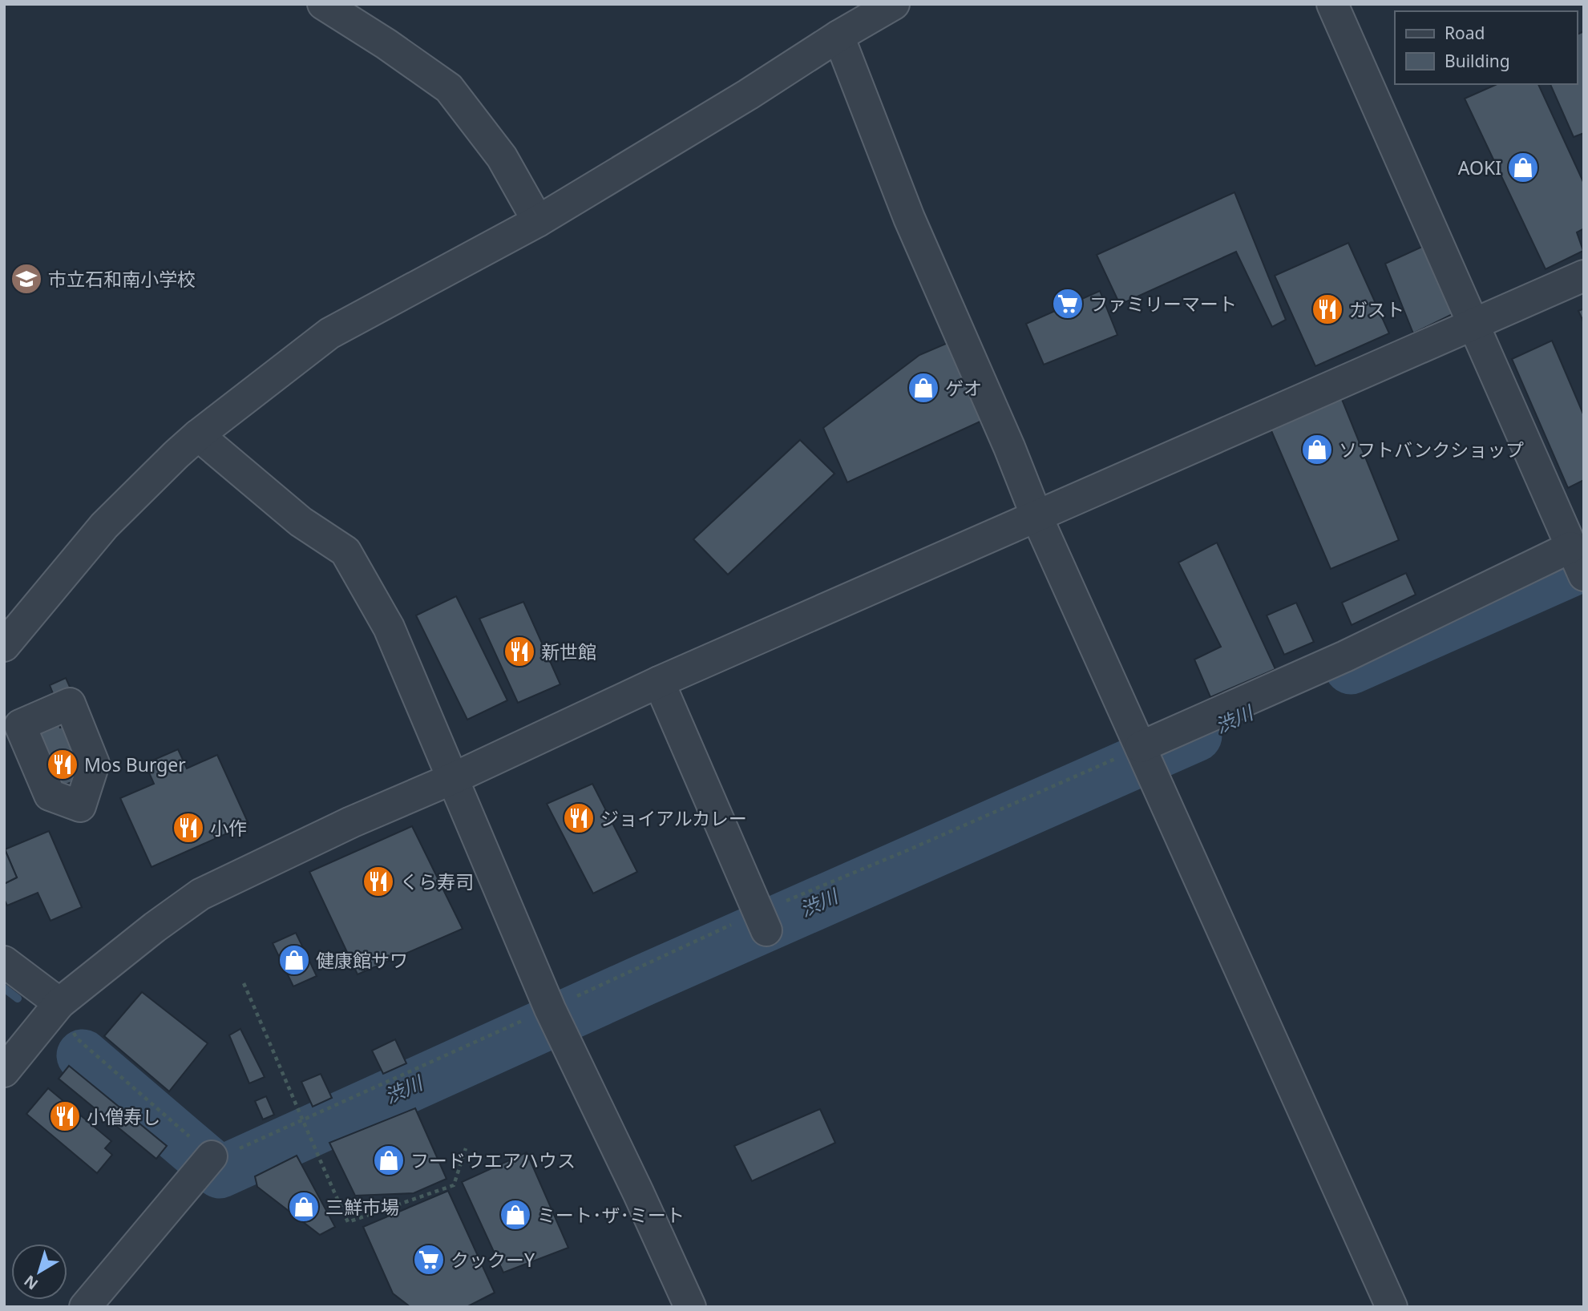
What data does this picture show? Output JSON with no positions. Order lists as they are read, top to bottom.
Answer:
{
  "water": ["渋川"],
  "places": {
    "shop": [
      "AOKI",
      "ゲオ",
      "ソフトバンクショップ",
      "健康館サワ",
      "フードウエアハウス",
      "三鮮市場",
      "ミート･ザ･ミート"
    ],
    "school or university": ["市立石和南小学校"],
    "supermarket": ["ファミリーマート", "クックーY"],
    "restaurant": [
      "ガスト",
      "新世館",
      "Mos Burger",
      "ジョイアルカレー",
      "小作",
      "くら寿司",
      "小僧寿し"
    ]
  },
  "legend": ["Road", "Building"],
  "north": "bottom left"
}
